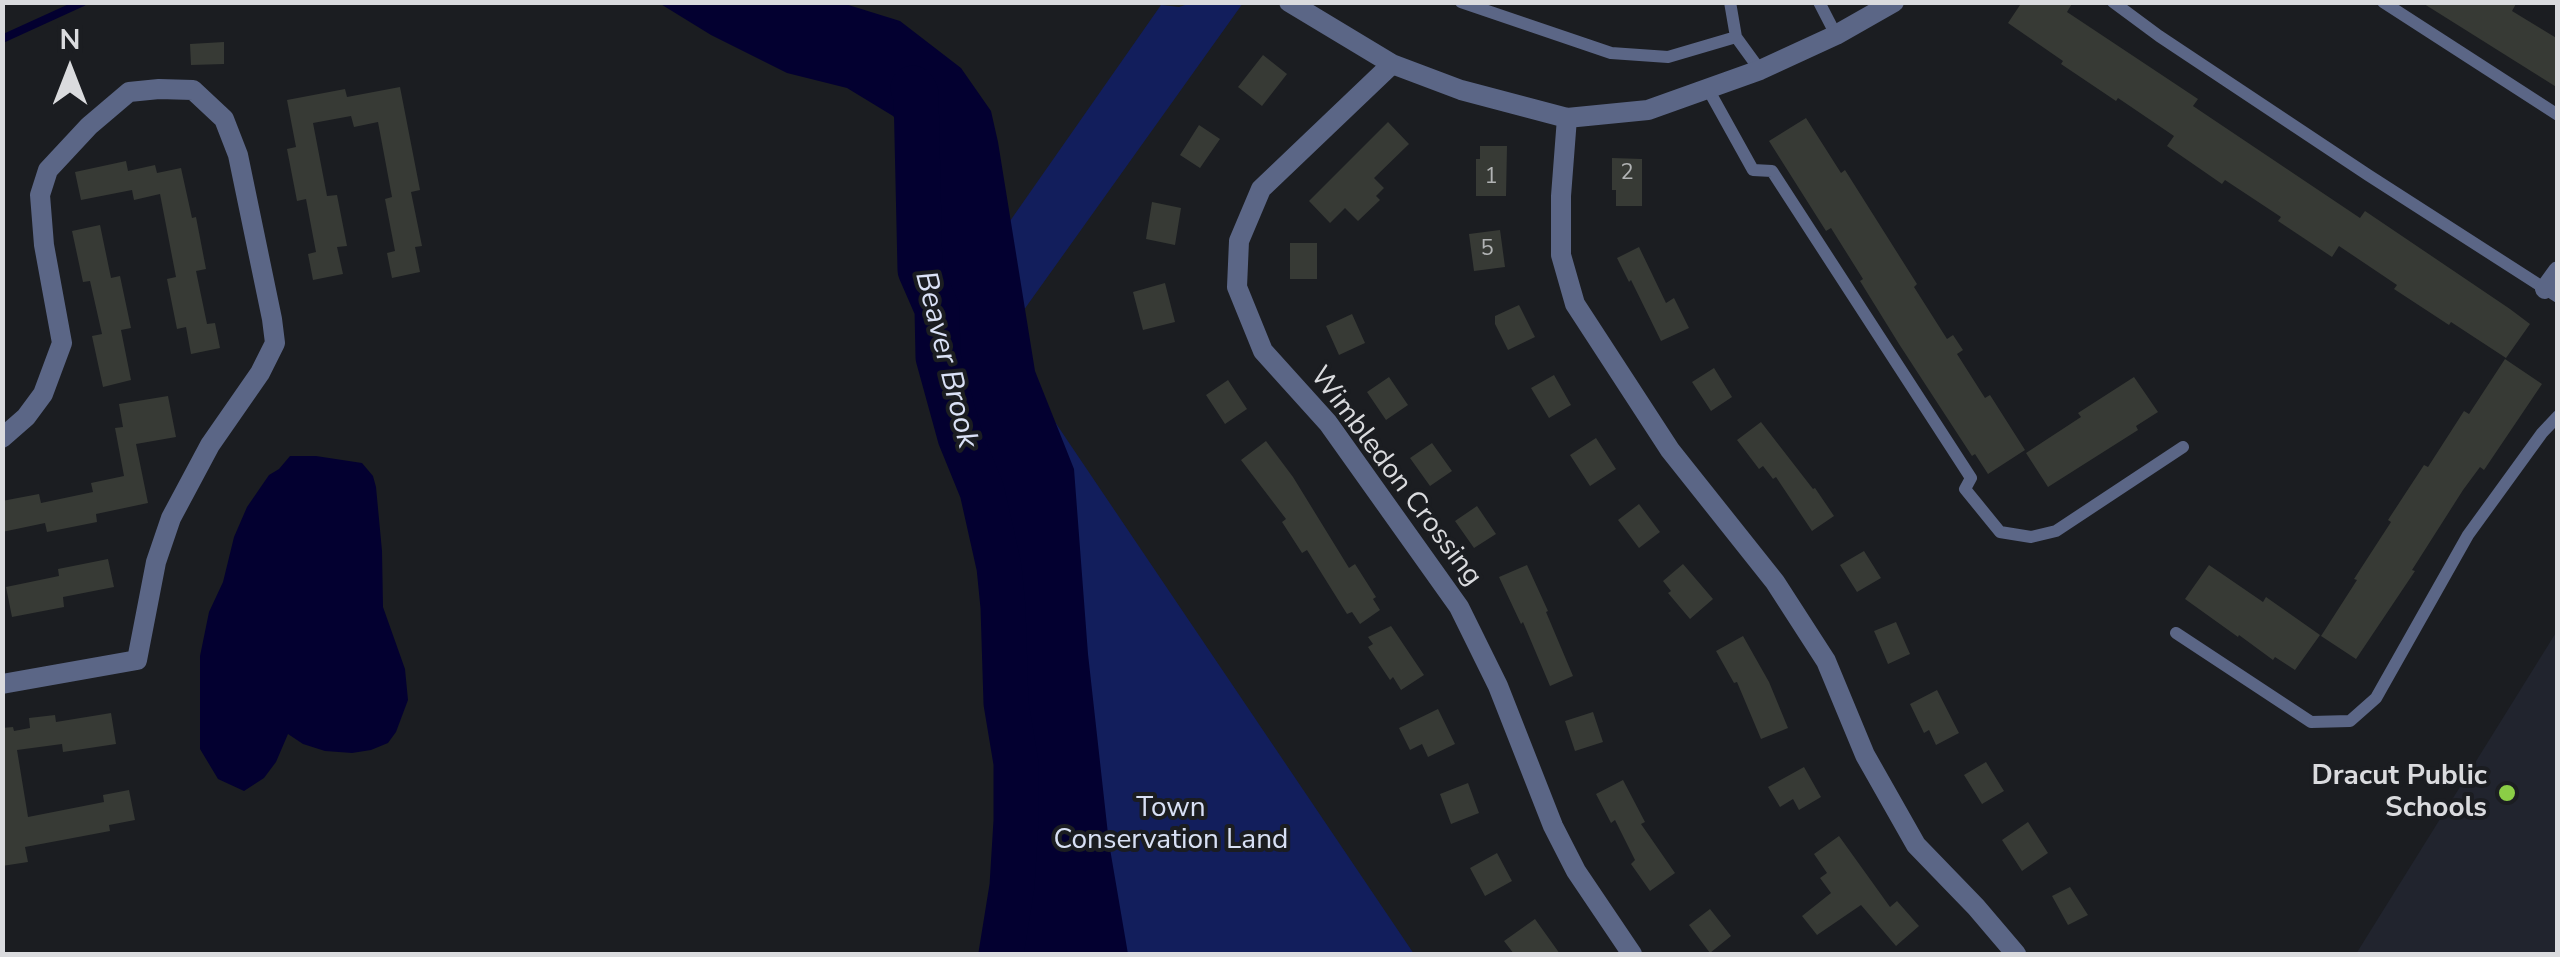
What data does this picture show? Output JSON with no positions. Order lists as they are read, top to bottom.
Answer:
{
  "streets": {
    "street": ["Wimbledon Crossing"]
  },
  "water": ["Beaver Brook"],
  "parks": ["Town Conservation Land"],
  "places": ["Dracut Public Schools"],
  "house_numbers": ["2", "1", "5"],
  "north": "top"
}
